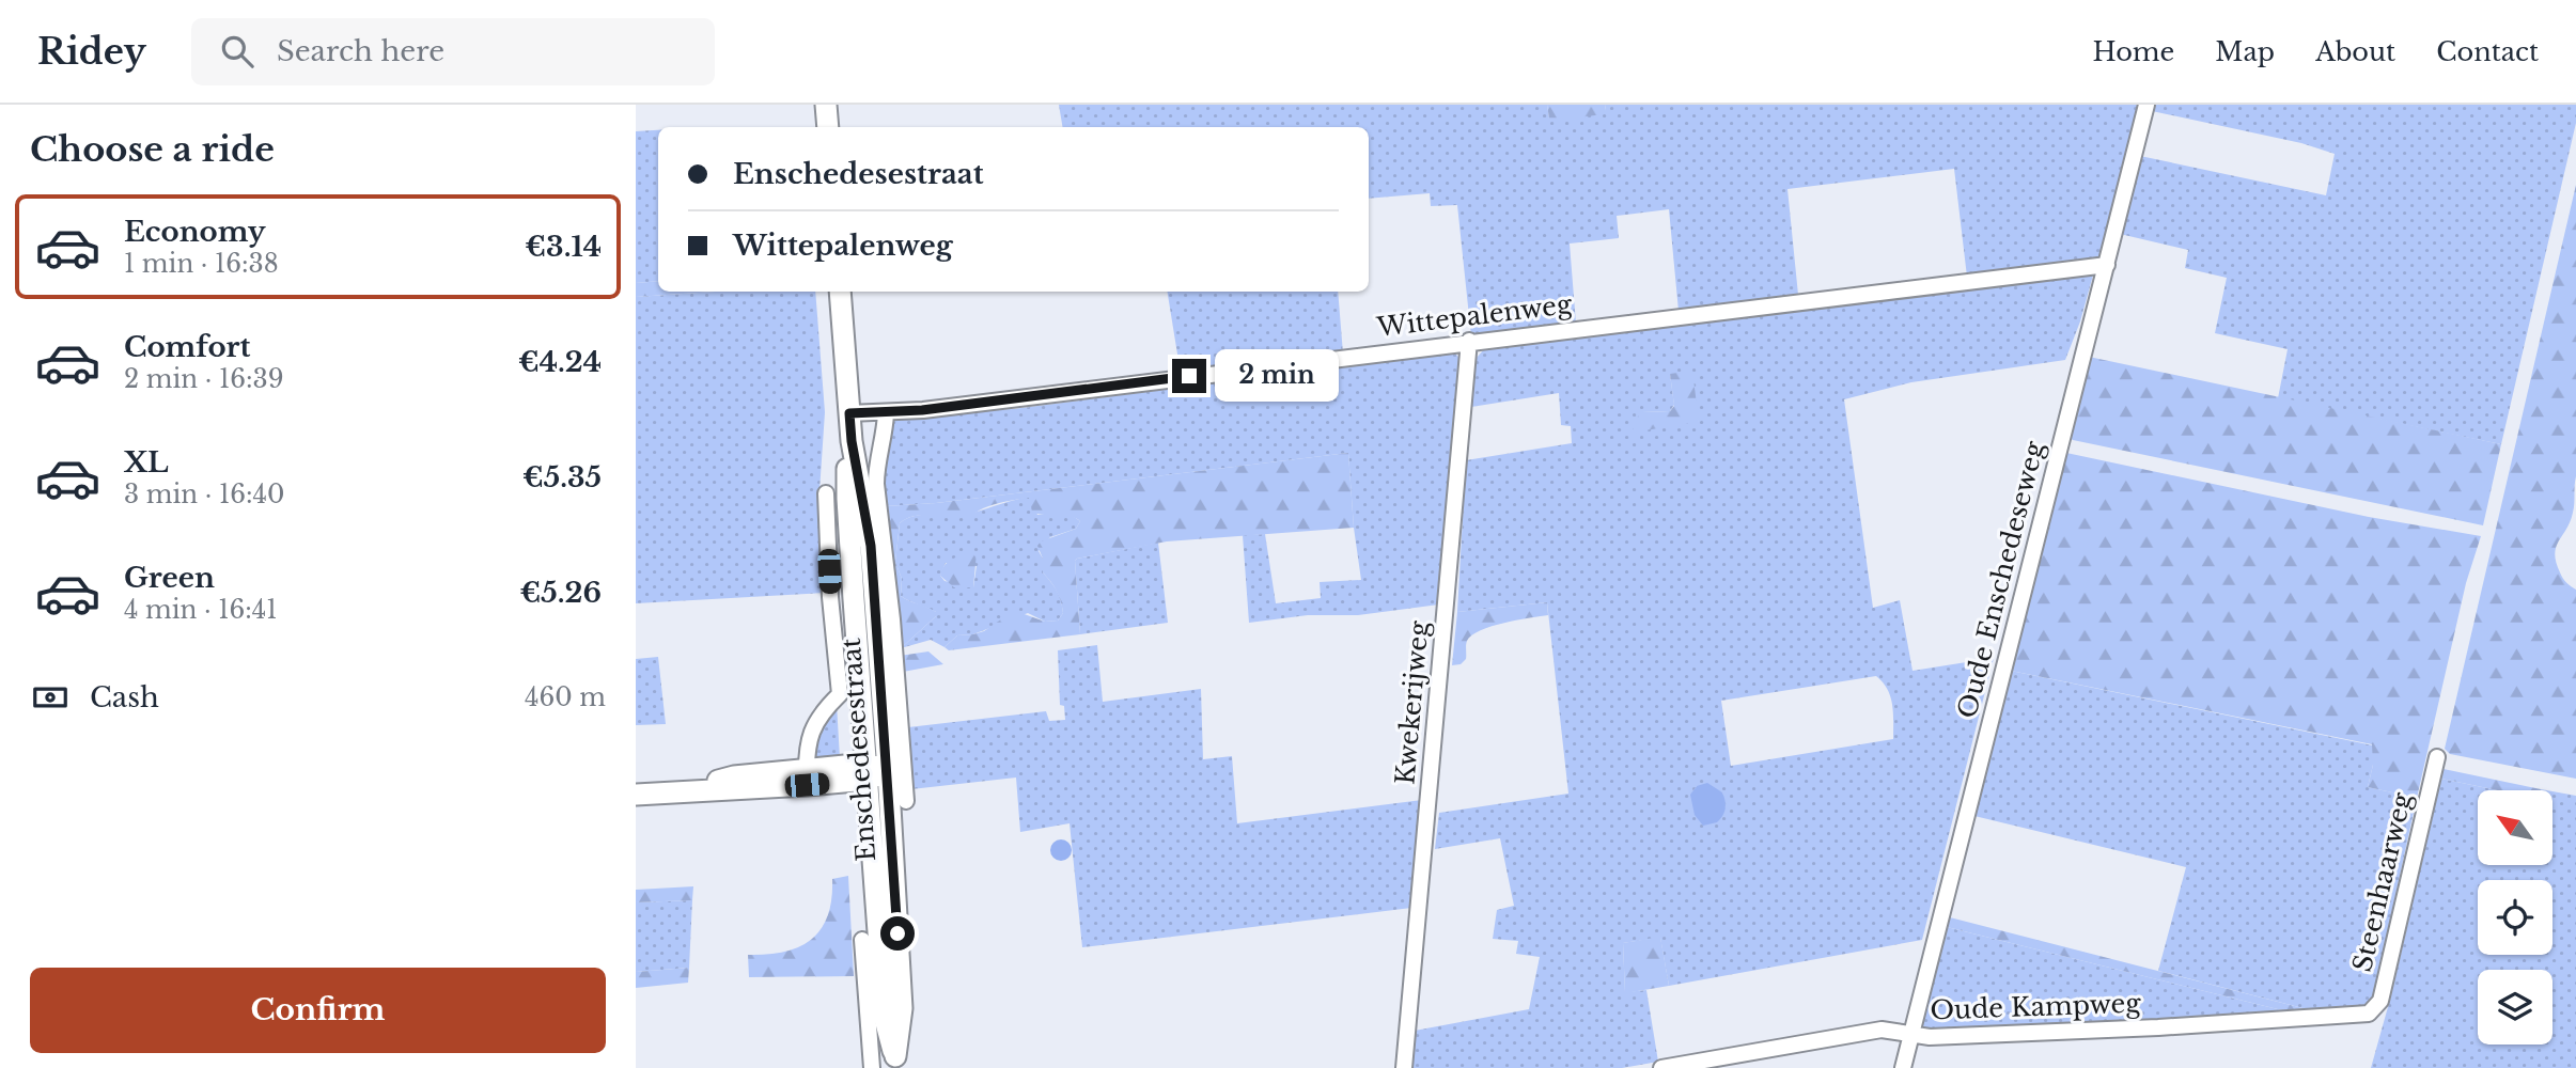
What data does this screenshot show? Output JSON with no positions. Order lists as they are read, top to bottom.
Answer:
{
  "streets": {
    "street": [
      "Wittepalenweg",
      "Oude Enschedeseweg",
      "Kwekerijweg",
      "Enschedesestraat",
      "Steenhaarweg",
      "Oude Kampweg"
    ]
  },
  "crossings": [
    ["Wittepalenweg", "Oude Enschedeseweg"],
    ["Wittepalenweg", "Kwekerijweg"],
    ["Wittepalenweg", "Enschedesestraat"],
    ["Oude Enschedeseweg", "Oude Kampweg"],
    ["Steenhaarweg", "Oude Kampweg"]
  ],
  "north": "top left",
  "page": {
    "header": "Ridey",
    "search": "Search here",
    "nav": [
      "Home",
      "Map",
      "About",
      "Contact"
    ],
    "heading": "Choose a ride",
    "banner": ["Enschedesestraat", "Wittepalenweg"],
    "list": [
      {
        "name": "Economy",
        "note": "1 min · 16:38",
        "value": "€3.14"
      },
      {
        "name": "Comfort",
        "note": "2 min · 16:39",
        "value": "€4.24"
      },
      {
        "name": "XL",
        "note": "3 min · 16:40",
        "value": "€5.35"
      },
      {
        "name": "Green",
        "note": "4 min · 16:41",
        "value": "€5.26"
      }
    ],
    "bubble": "2 min",
    "pay": ["Cash", "460 m"],
    "buttons": "Confirm"
  }
}
